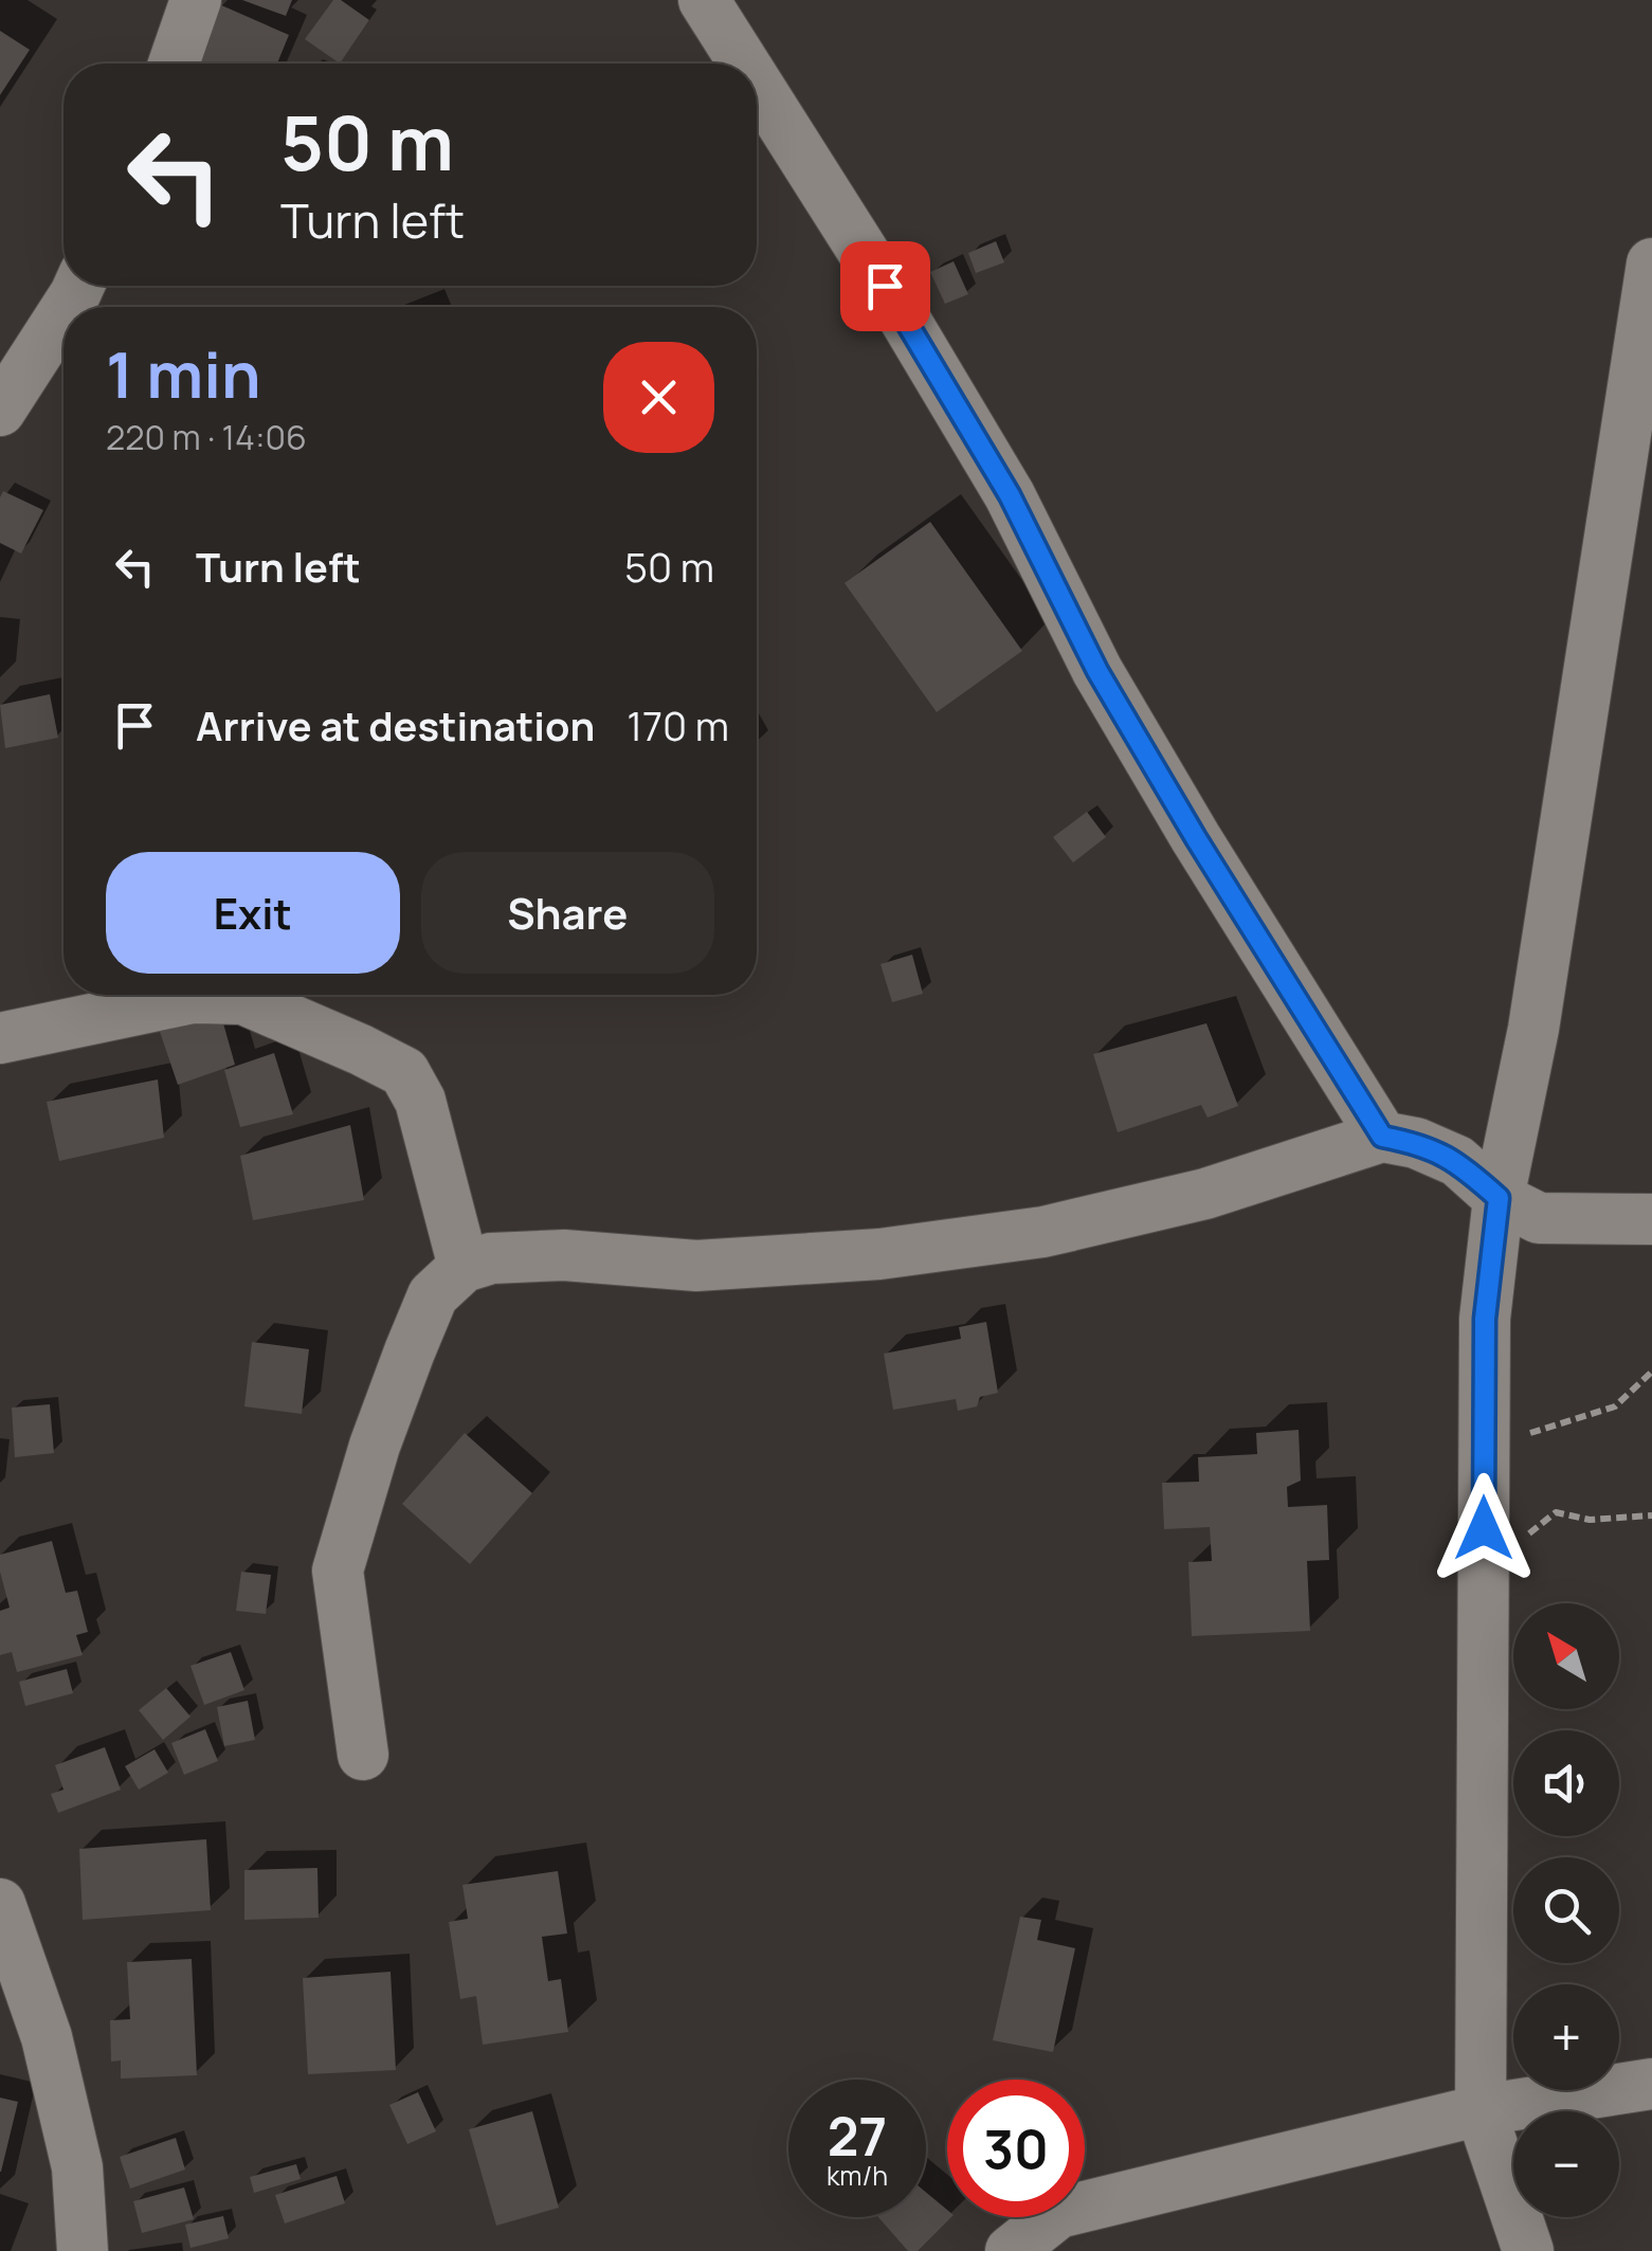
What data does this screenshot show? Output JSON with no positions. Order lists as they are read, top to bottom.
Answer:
{
  "north": "top left",
  "page": {
    "turn": ["50 m", "Turn left"],
    "heading": ["1 min", "220 m · 14:06"],
    "list": [
      {
        "name": "Turn left",
        "value": "50 m"
      },
      {
        "name": "Arrive at destination",
        "value": "170 m"
      }
    ],
    "buttons": ["Exit", "Share"],
    "map_buttons": ["+", "−"],
    "speed": "27 km/h",
    "limit": "30"
  }
}
